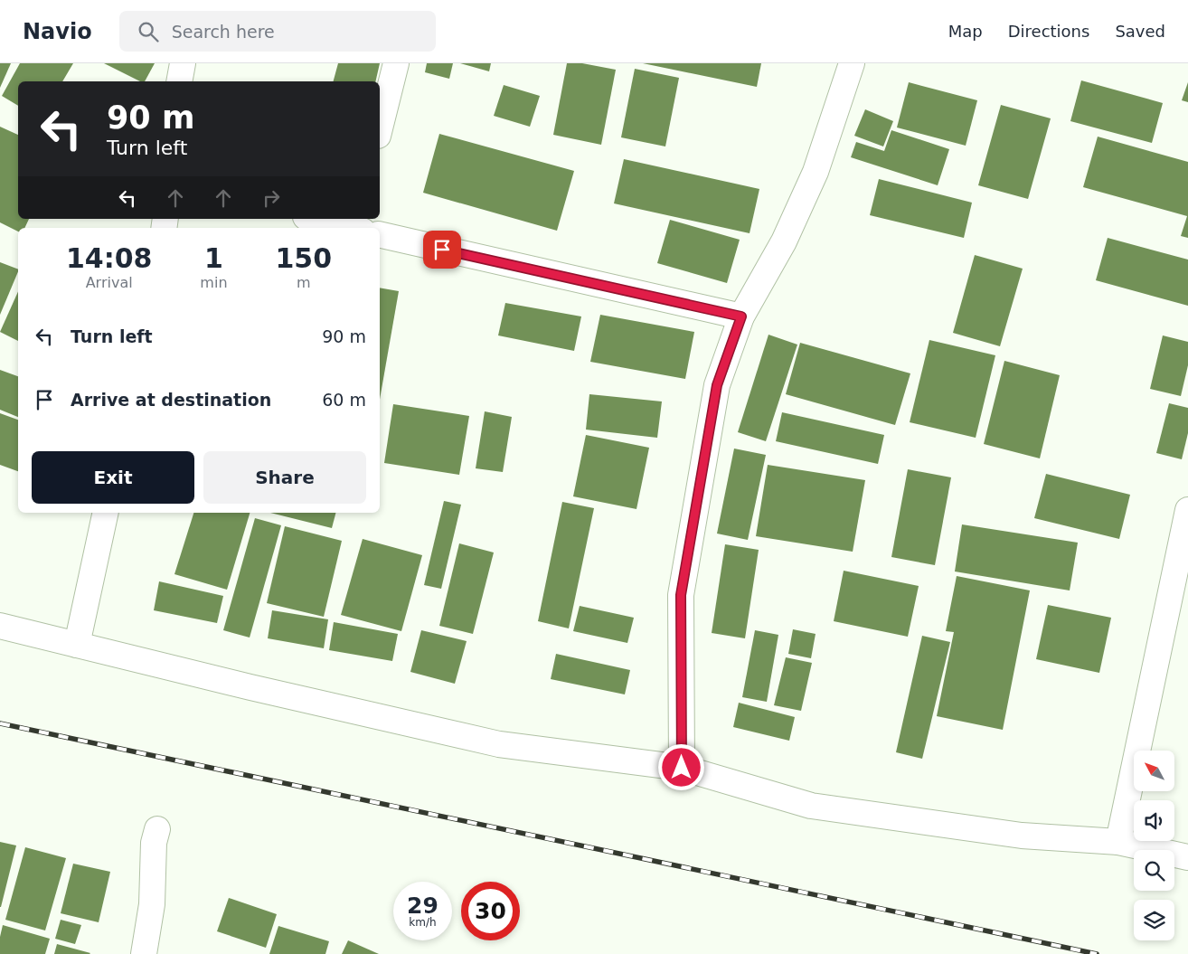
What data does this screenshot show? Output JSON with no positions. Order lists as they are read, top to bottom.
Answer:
{
  "north": "top left",
  "page": {
    "header": "Navio",
    "search": "Search here",
    "nav": ["Map", "Directions", "Saved"],
    "turn": ["90 m", "Turn left"],
    "eta": [
      "14:08",
      "Arrival",
      "1",
      "min",
      "150",
      "m"
    ],
    "list": [
      {
        "name": "Turn left",
        "value": "90 m"
      },
      {
        "name": "Arrive at destination",
        "value": "60 m"
      }
    ],
    "buttons": ["Exit", "Share"],
    "speed": "29 km/h",
    "limit": "30"
  }
}
